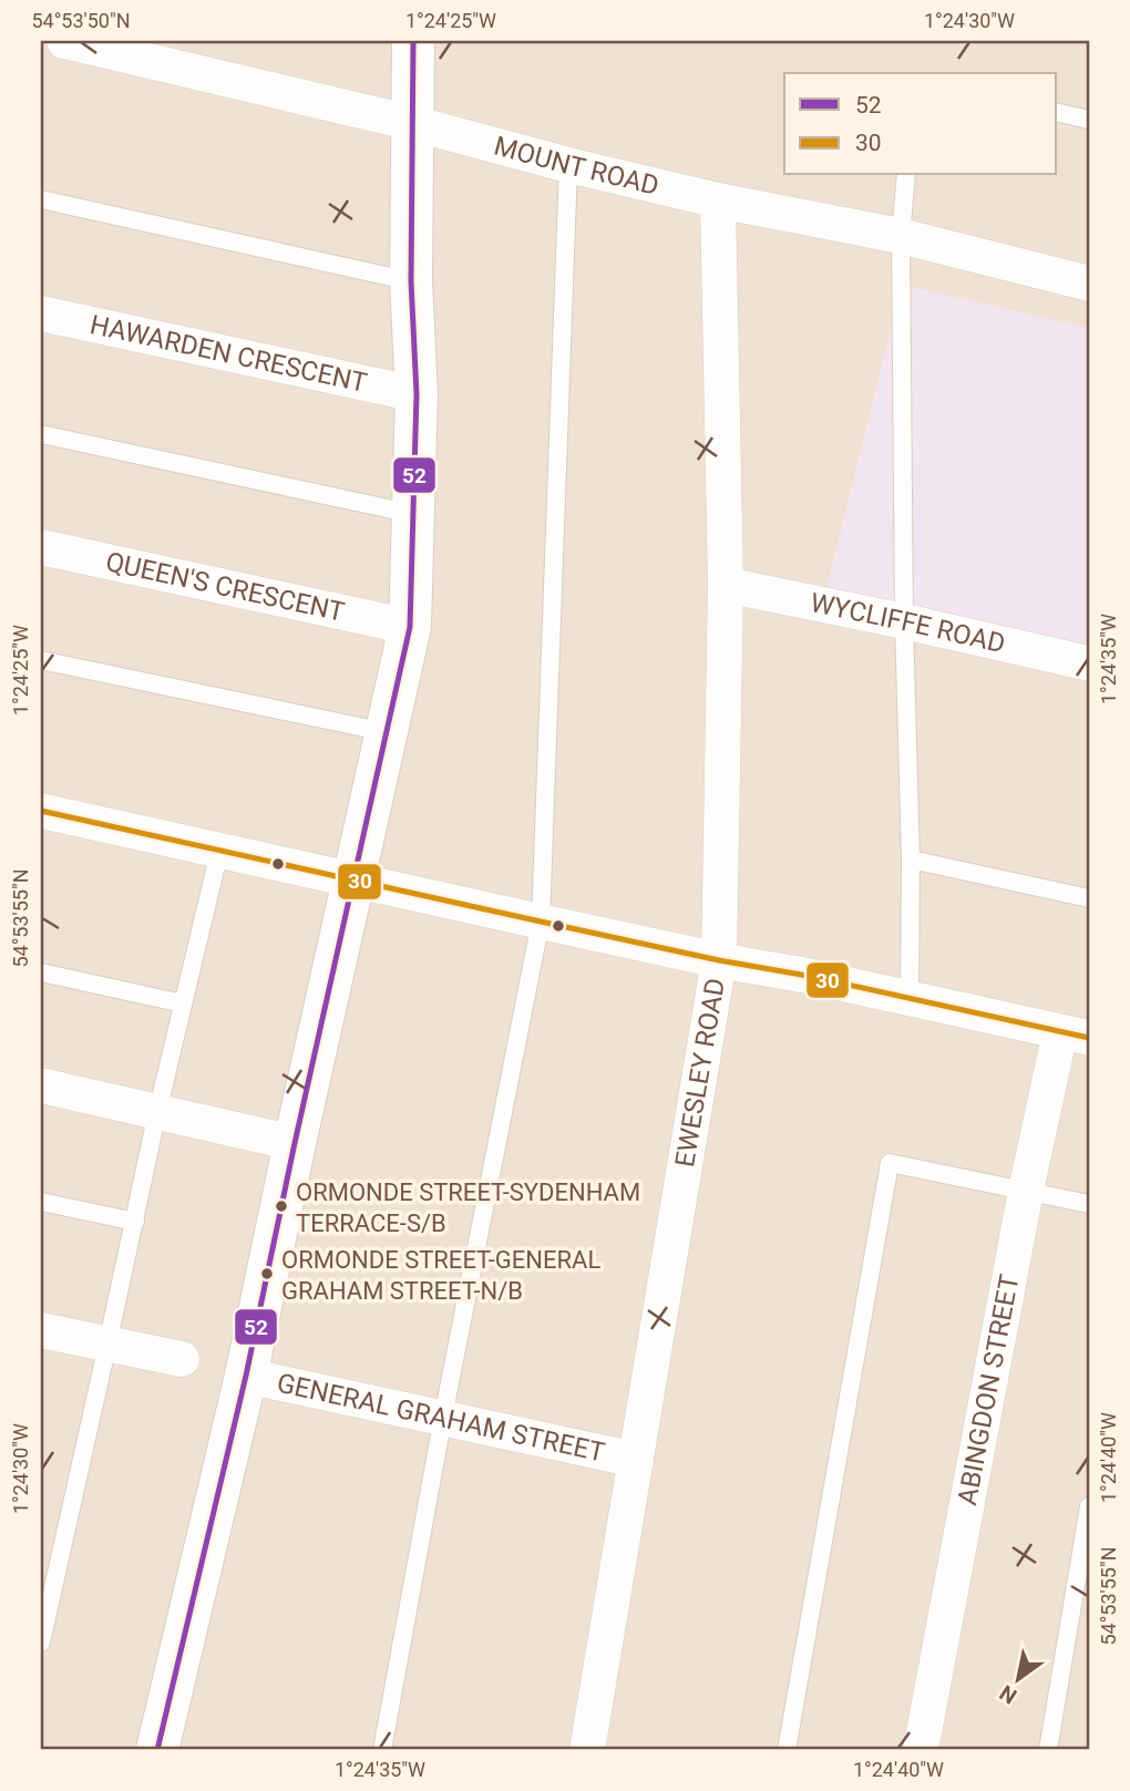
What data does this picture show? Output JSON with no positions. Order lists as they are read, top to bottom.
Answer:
{
  "streets": {
    "street": [
      "MOUNT ROAD",
      "HAWARDEN CRESCENT",
      "QUEEN'S CRESCENT",
      "WYCLIFFE ROAD",
      "EWESLEY ROAD",
      "ABINGDON STREET",
      "GENERAL GRAHAM STREET"
    ]
  },
  "crossings": [
    ["MOUNT ROAD", "EWESLEY ROAD"],
    ["WYCLIFFE ROAD", "EWESLEY ROAD"],
    ["EWESLEY ROAD", "GENERAL GRAHAM STREET"]
  ],
  "places": ["ORMONDE STREET-SYDENHAM TERRACE-S/B", "ORMONDE STREET-GENERAL GRAHAM STREET-N/B"],
  "lines": ["transit line 52", "transit line 30"],
  "legend": ["52", "30"],
  "north": "bottom left",
  "coordinates": [
    "54°53'50\"N",
    "1°24'25\"W",
    "1°24'30\"W",
    "1°24'35\"W",
    "54°53'55\"N",
    "1°24'40\"W"
  ]
}
